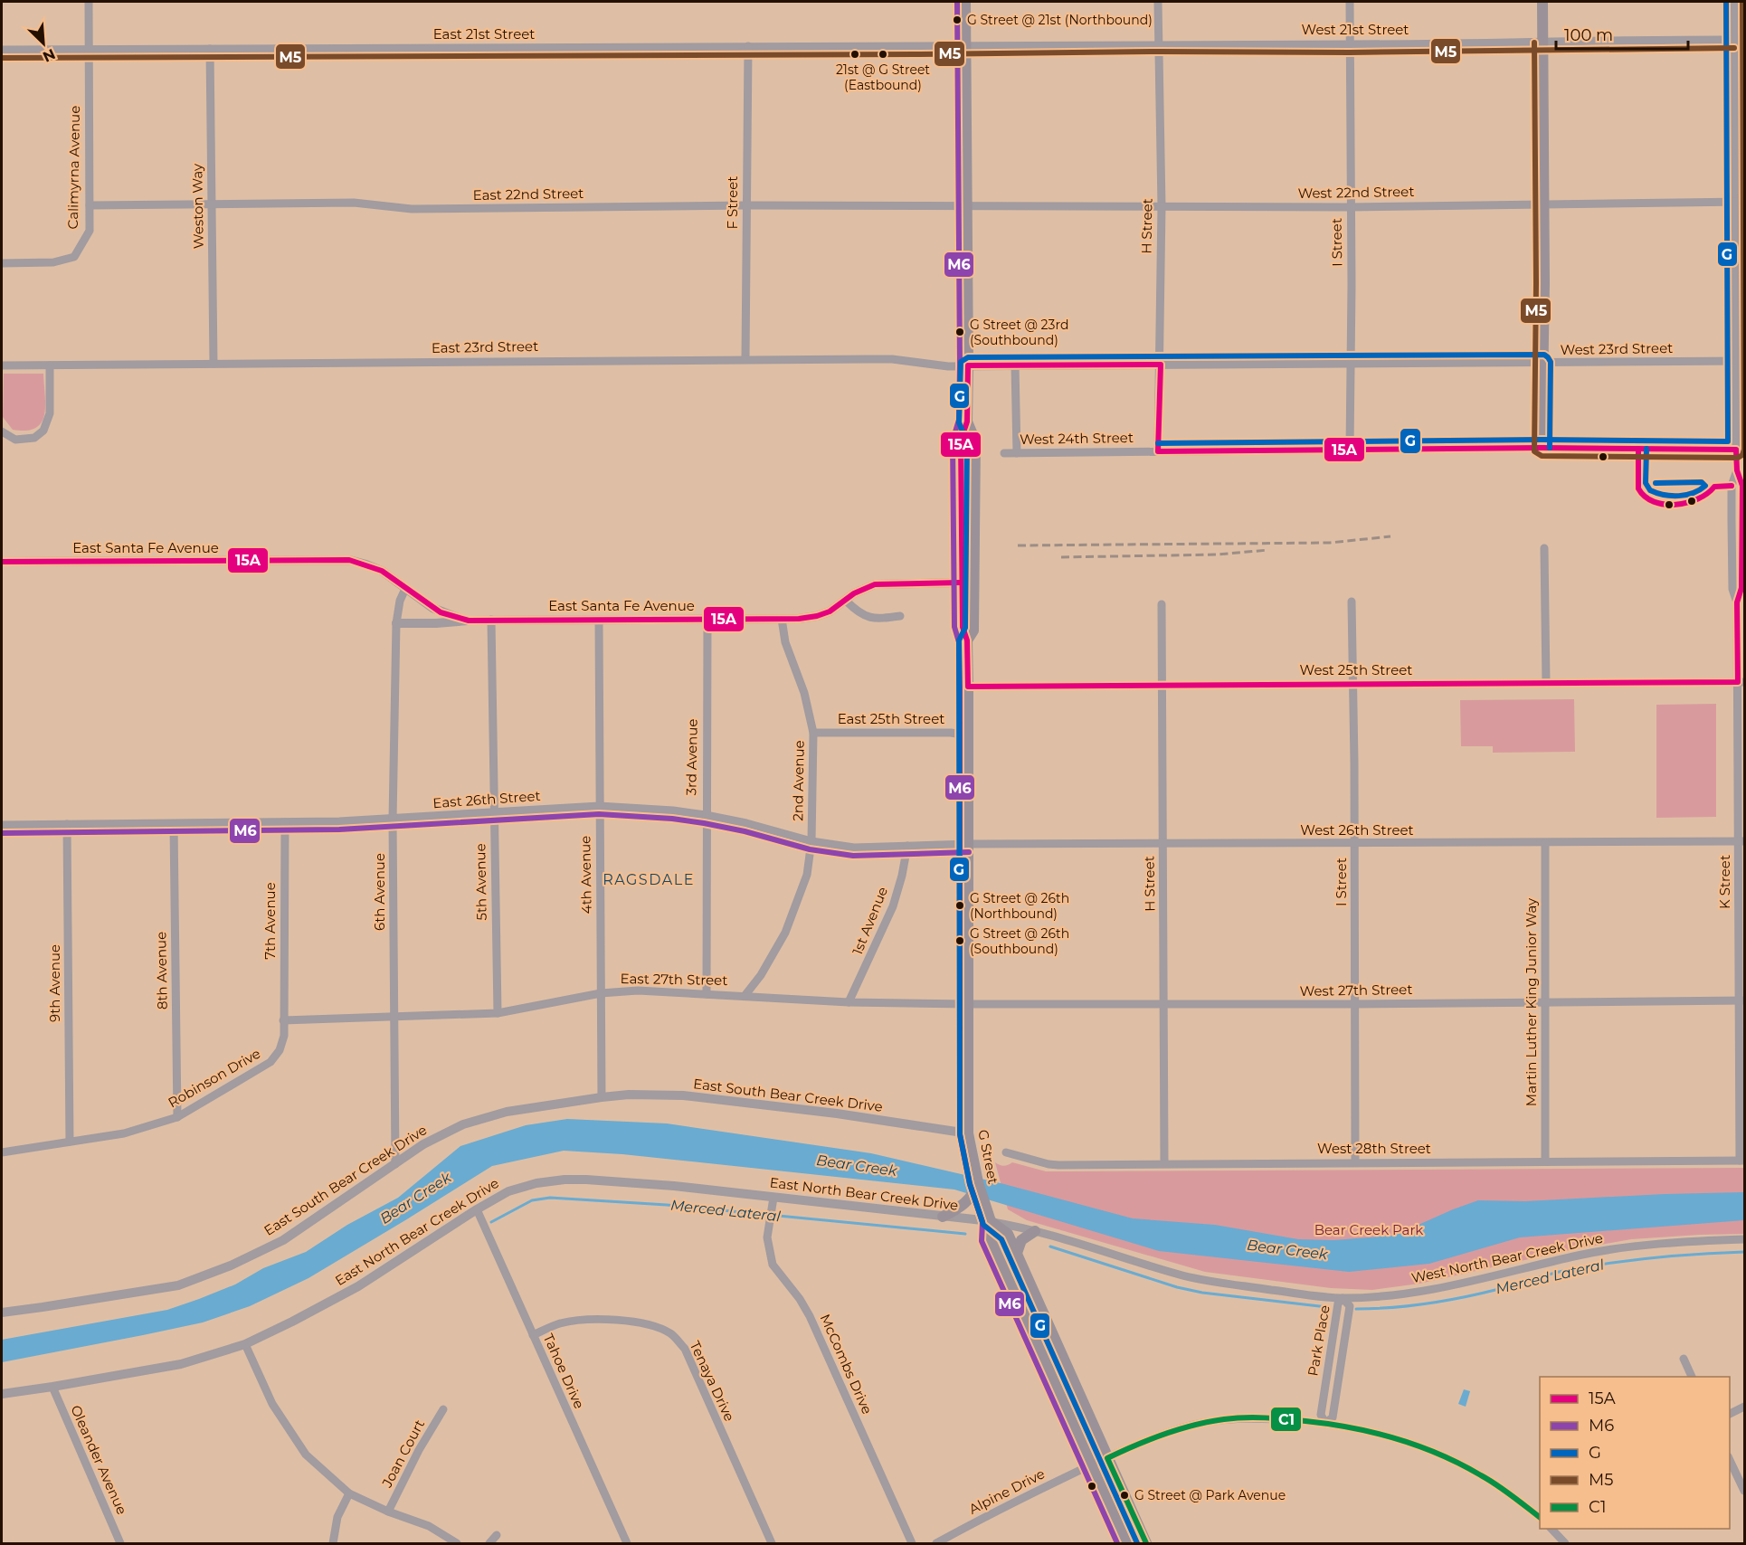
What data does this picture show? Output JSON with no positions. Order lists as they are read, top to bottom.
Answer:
{
  "streets": {
    "main road": ["G Street"],
    "street": [
      "West 21st Street",
      "East 21st Street",
      "Calimyrna Avenue",
      "West 22nd Street",
      "East 22nd Street",
      "F Street",
      "Weston Way",
      "H Street",
      "I Street",
      "East 23rd Street",
      "West 23rd Street",
      "West 24th Street",
      "East Santa Fe Avenue",
      "West 25th Street",
      "East 25th Street",
      "3rd Avenue",
      "2nd Avenue",
      "East 26th Street",
      "West 26th Street",
      "4th Avenue",
      "5th Avenue",
      "K Street",
      "6th Avenue",
      "7th Avenue",
      "1st Avenue",
      "8th Avenue",
      "East 27th Street",
      "9th Avenue",
      "West 27th Street",
      "Martin Luther King Junior Way",
      "Robinson Drive",
      "East South Bear Creek Drive",
      "West 28th Street",
      "East North Bear Creek Drive",
      "West North Bear Creek Drive",
      "Park Place",
      "McCombs Drive",
      "Tahoe Drive",
      "Tenaya Drive",
      "Joan Court",
      "Oleander Avenue",
      "Alpine Drive"
    ]
  },
  "crossings": [
    ["West 21st Street", "East 21st Street"],
    ["West 21st Street", "H Street"],
    ["West 21st Street", "I Street"],
    ["West 21st Street", "K Street"],
    ["West 21st Street", "G Street"],
    ["East 21st Street", "Calimyrna Avenue"],
    ["East 21st Street", "F Street"],
    ["East 21st Street", "Weston Way"],
    ["East 21st Street", "G Street"],
    ["Calimyrna Avenue", "East 22nd Street"],
    ["West 22nd Street", "East 22nd Street"],
    ["West 22nd Street", "H Street"],
    ["West 22nd Street", "I Street"],
    ["West 22nd Street", "K Street"],
    ["West 22nd Street", "G Street"],
    ["East 22nd Street", "F Street"],
    ["East 22nd Street", "Weston Way"],
    ["East 22nd Street", "G Street"],
    ["F Street", "East 23rd Street"],
    ["Weston Way", "East 23rd Street"],
    ["H Street", "West 23rd Street"],
    ["H Street", "West 24th Street"],
    ["H Street", "West 25th Street"],
    ["H Street", "West 26th Street"],
    ["H Street", "West 27th Street"],
    ["H Street", "West 28th Street"],
    ["I Street", "West 23rd Street"],
    ["I Street", "West 24th Street"],
    ["I Street", "West 25th Street"],
    ["I Street", "West 26th Street"],
    ["I Street", "West 27th Street"],
    ["I Street", "West 28th Street"],
    ["East 23rd Street", "West 23rd Street"],
    ["East 23rd Street", "G Street"],
    ["West 23rd Street", "K Street"],
    ["West 23rd Street", "G Street"],
    ["West 24th Street", "K Street"],
    ["East Santa Fe Avenue", "3rd Avenue"],
    ["East Santa Fe Avenue", "2nd Avenue"],
    ["East Santa Fe Avenue", "4th Avenue"],
    ["East Santa Fe Avenue", "5th Avenue"],
    ["East Santa Fe Avenue", "6th Avenue"],
    ["East Santa Fe Avenue", "G Street"],
    ["West 25th Street", "K Street"],
    ["West 25th Street", "G Street"],
    ["East 25th Street", "2nd Avenue"],
    ["East 25th Street", "G Street"],
    ["3rd Avenue", "East 26th Street"],
    ["3rd Avenue", "East 27th Street"],
    ["2nd Avenue", "East 26th Street"],
    ["2nd Avenue", "East 27th Street"],
    ["East 26th Street", "West 26th Street"],
    ["East 26th Street", "4th Avenue"],
    ["East 26th Street", "5th Avenue"],
    ["East 26th Street", "6th Avenue"],
    ["East 26th Street", "7th Avenue"],
    ["East 26th Street", "1st Avenue"],
    ["East 26th Street", "8th Avenue"],
    ["East 26th Street", "9th Avenue"],
    ["East 26th Street", "G Street"],
    ["West 26th Street", "K Street"],
    ["West 26th Street", "Martin Luther King Junior Way"],
    ["West 26th Street", "G Street"],
    ["4th Avenue", "East 27th Street"],
    ["4th Avenue", "East South Bear Creek Drive"],
    ["5th Avenue", "East 27th Street"],
    ["K Street", "West 27th Street"],
    ["K Street", "West 28th Street"],
    ["6th Avenue", "East 27th Street"],
    ["6th Avenue", "East South Bear Creek Drive"],
    ["7th Avenue", "East 27th Street"],
    ["7th Avenue", "Robinson Drive"],
    ["1st Avenue", "East 27th Street"],
    ["8th Avenue", "Robinson Drive"],
    ["East 27th Street", "West 27th Street"],
    ["East 27th Street", "Robinson Drive"],
    ["East 27th Street", "G Street"],
    ["9th Avenue", "Robinson Drive"],
    ["West 27th Street", "Martin Luther King Junior Way"],
    ["West 27th Street", "G Street"],
    ["Martin Luther King Junior Way", "West 28th Street"],
    ["East South Bear Creek Drive", "G Street"],
    ["G Street", "East North Bear Creek Drive"],
    ["G Street", "West North Bear Creek Drive"],
    ["G Street", "Alpine Drive"],
    ["East North Bear Creek Drive", "West North Bear Creek Drive"],
    ["East North Bear Creek Drive", "McCombs Drive"],
    ["East North Bear Creek Drive", "Tahoe Drive"],
    ["East North Bear Creek Drive", "Oleander Avenue"],
    ["West North Bear Creek Drive", "Park Place"],
    ["Park Place", "Alpine Drive"],
    ["Tahoe Drive", "Tenaya Drive"]
  ],
  "districts": ["RAGSDALE"],
  "water": ["Bear Creek", "Merced Lateral"],
  "parks": ["Bear Creek Park"],
  "places": [
    "G Street @ 21st (Northbound)",
    "21st @ G Street (Eastbound)",
    "G Street @ 23rd (Southbound)",
    "G Street @ 26th (Northbound)",
    "G Street @ 26th (Southbound)",
    "G Street @ Park Avenue"
  ],
  "lines": [
    "transit line M6",
    "transit line G",
    "transit line M5",
    "transit line 15A",
    "transit line C1"
  ],
  "legend": [
    "15A",
    "M6",
    "G",
    "M5",
    "C1"
  ],
  "scale_bar": "100 m",
  "north": "bottom right"
}
